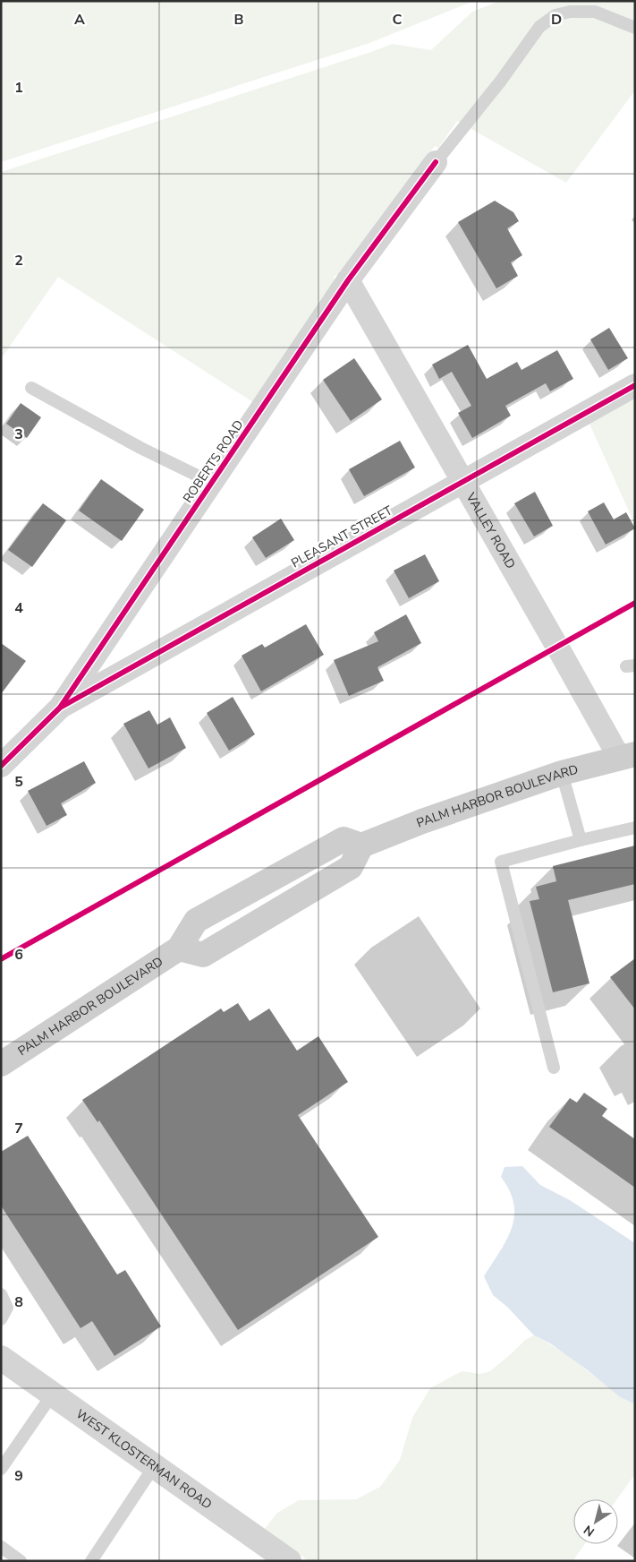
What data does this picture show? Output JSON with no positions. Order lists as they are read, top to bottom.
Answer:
{
  "streets": {
    "main road": ["PALM HARBOR BOULEVARD"],
    "street": [
      "ROBERTS ROAD",
      "VALLEY ROAD",
      "PLEASANT STREET",
      "WEST KLOSTERMAN ROAD"
    ]
  },
  "crossings": [
    ["ROBERTS ROAD", "VALLEY ROAD"],
    ["ROBERTS ROAD", "PLEASANT STREET"],
    ["VALLEY ROAD", "PLEASANT STREET"],
    ["VALLEY ROAD", "PALM HARBOR BOULEVARD"]
  ],
  "north": "bottom left",
  "grid": {
    "columns": [
      "A",
      "B",
      "C",
      "D"
    ],
    "rows": [
      "1",
      "2",
      "3",
      "4",
      "5",
      "6",
      "7",
      "8",
      "9"
    ]
  }
}
